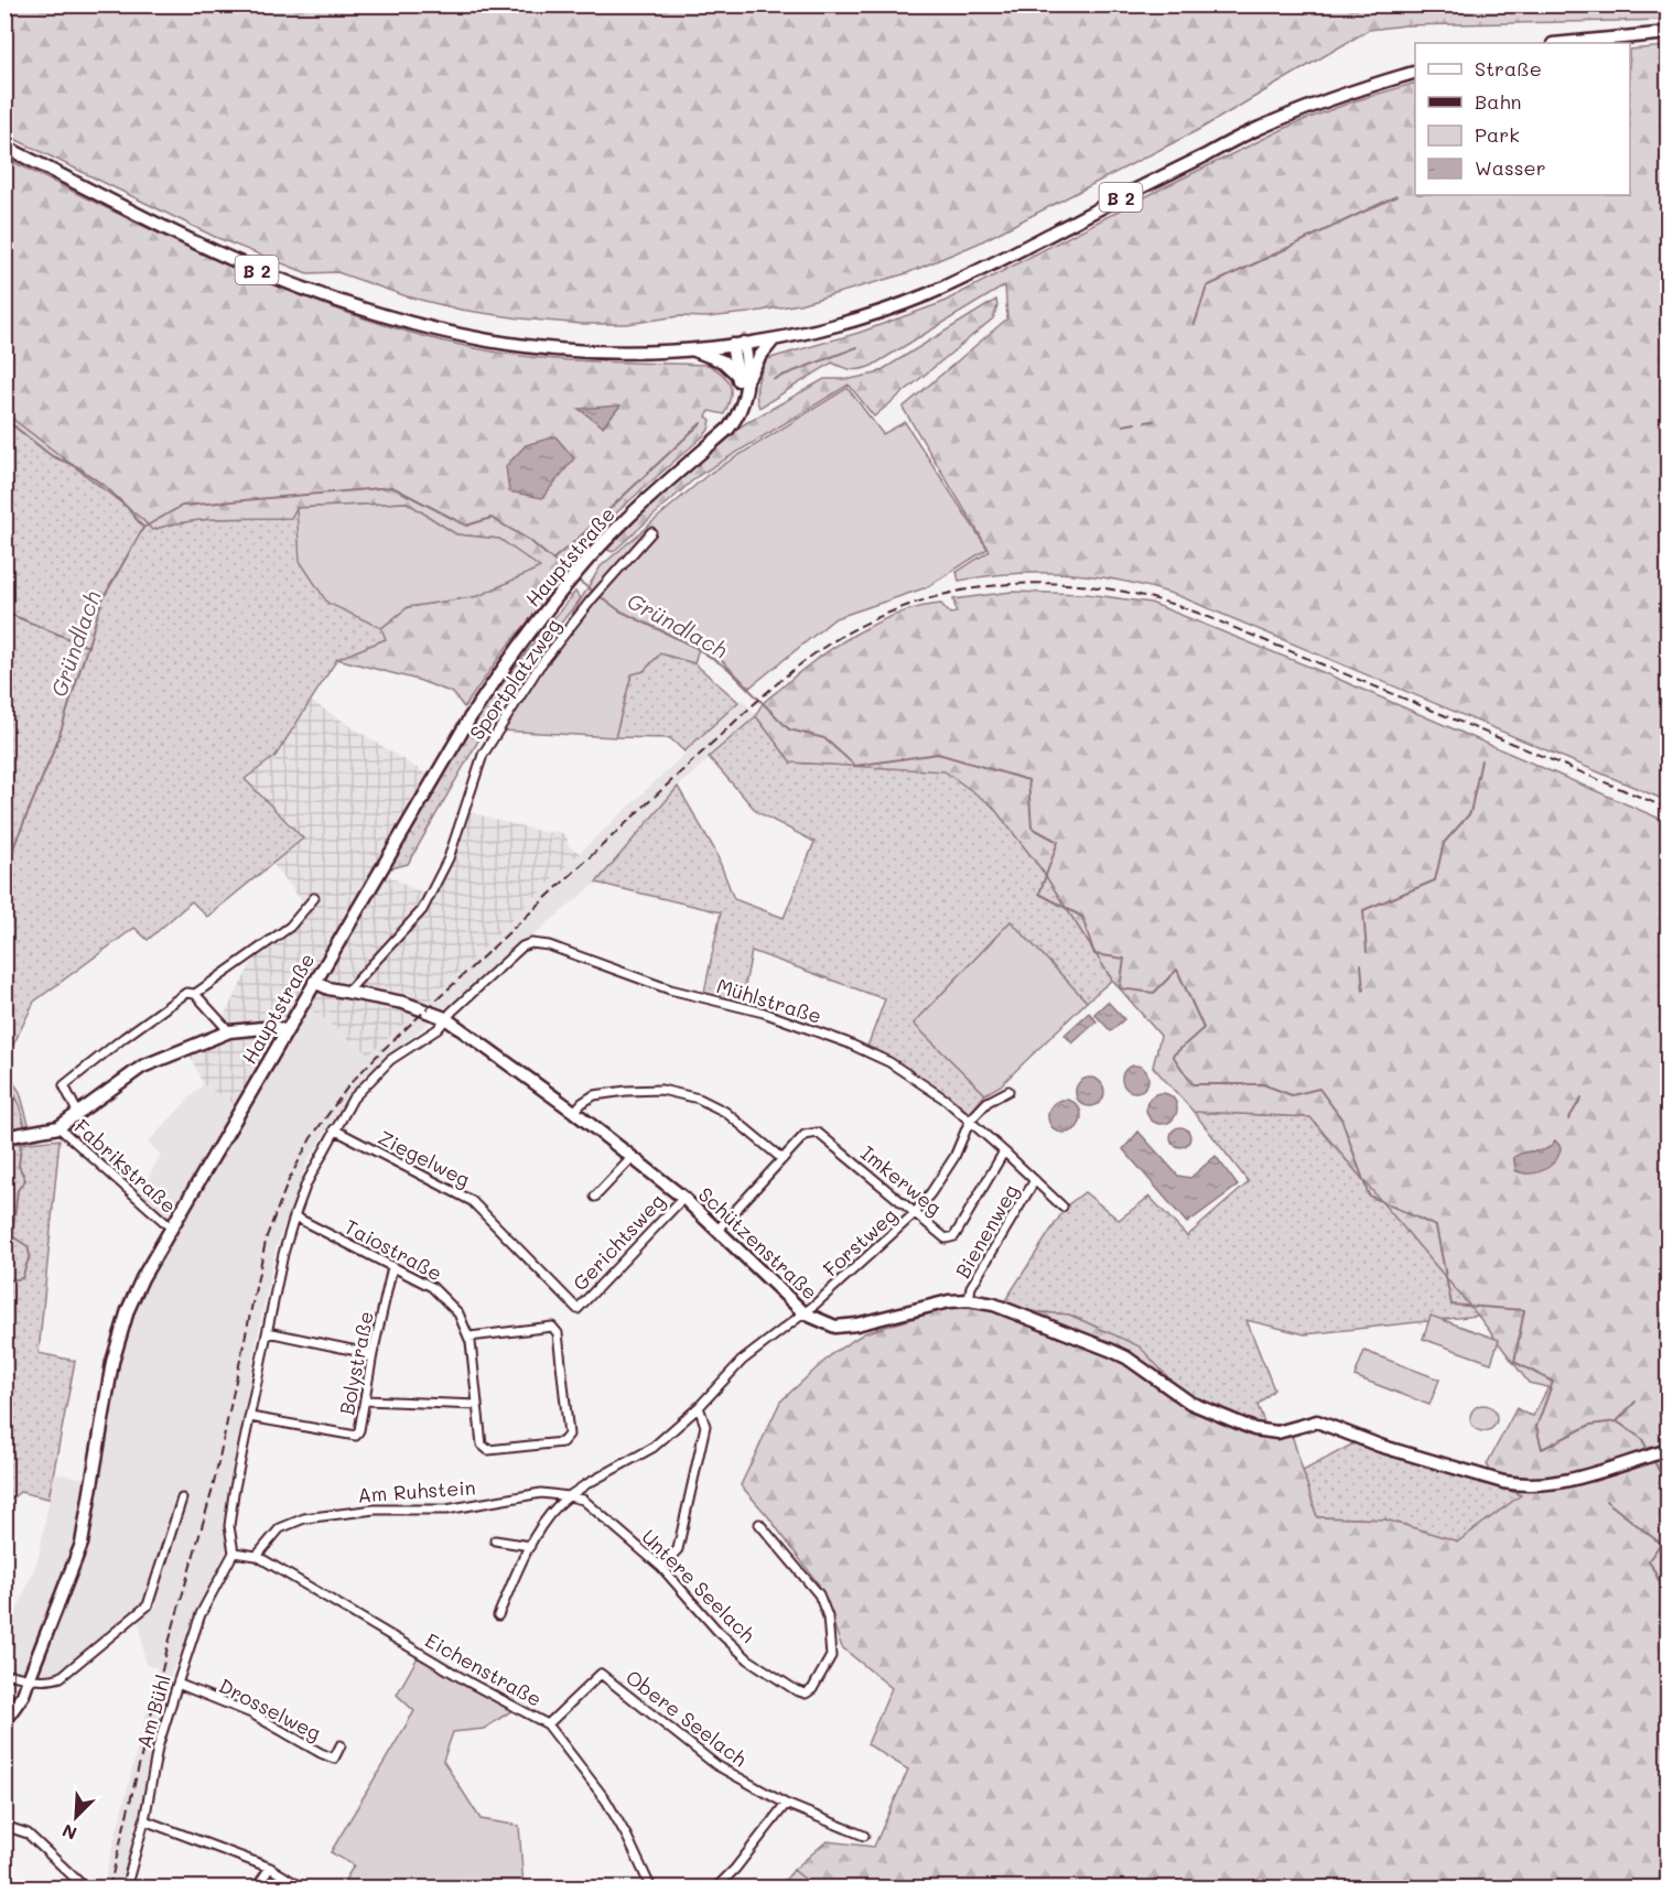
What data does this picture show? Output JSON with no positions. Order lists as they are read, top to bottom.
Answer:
{
  "streets": {
    "street": [
      "B 2",
      "Hauptstraße",
      "Sportplatzweg",
      "Mühlstraße",
      "Ziegelweg",
      "Fabrikstraße",
      "Imkerweg",
      "Bienenweg",
      "Gerichtsweg",
      "Forstweg",
      "Schützenstraße",
      "Taiostraße",
      "Bolystraße",
      "Am Ruhstein",
      "Untere Seelach",
      "Eichenstraße",
      "Drosselweg",
      "Am Bühl",
      "Obere Seelach"
    ]
  },
  "crossings": [
    ["B 2", "Hauptstraße"],
    ["Hauptstraße", "Fabrikstraße"],
    ["Hauptstraße", "Schützenstraße"],
    ["Sportplatzweg", "Schützenstraße"],
    ["Mühlstraße", "Ziegelweg"],
    ["Mühlstraße", "Imkerweg"],
    ["Mühlstraße", "Bienenweg"],
    ["Mühlstraße", "Forstweg"],
    ["Mühlstraße", "Schützenstraße"],
    ["Mühlstraße", "Taiostraße"],
    ["Mühlstraße", "Bolystraße"],
    ["Mühlstraße", "Eichenstraße"],
    ["Mühlstraße", "Am Bühl"],
    ["Ziegelweg", "Gerichtsweg"],
    ["Imkerweg", "Forstweg"],
    ["Imkerweg", "Schützenstraße"],
    ["Bienenweg", "Schützenstraße"],
    ["Gerichtsweg", "Schützenstraße"],
    ["Forstweg", "Schützenstraße"],
    ["Taiostraße", "Bolystraße"],
    ["Am Ruhstein", "Untere Seelach"],
    ["Am Ruhstein", "Eichenstraße"],
    ["Eichenstraße", "Am Bühl"],
    ["Eichenstraße", "Obere Seelach"],
    ["Drosselweg", "Am Bühl"]
  ],
  "water": ["Gründlach"],
  "legend": [
    "Straße",
    "Bahn",
    "Park",
    "Wasser"
  ],
  "north": "bottom left"
}
